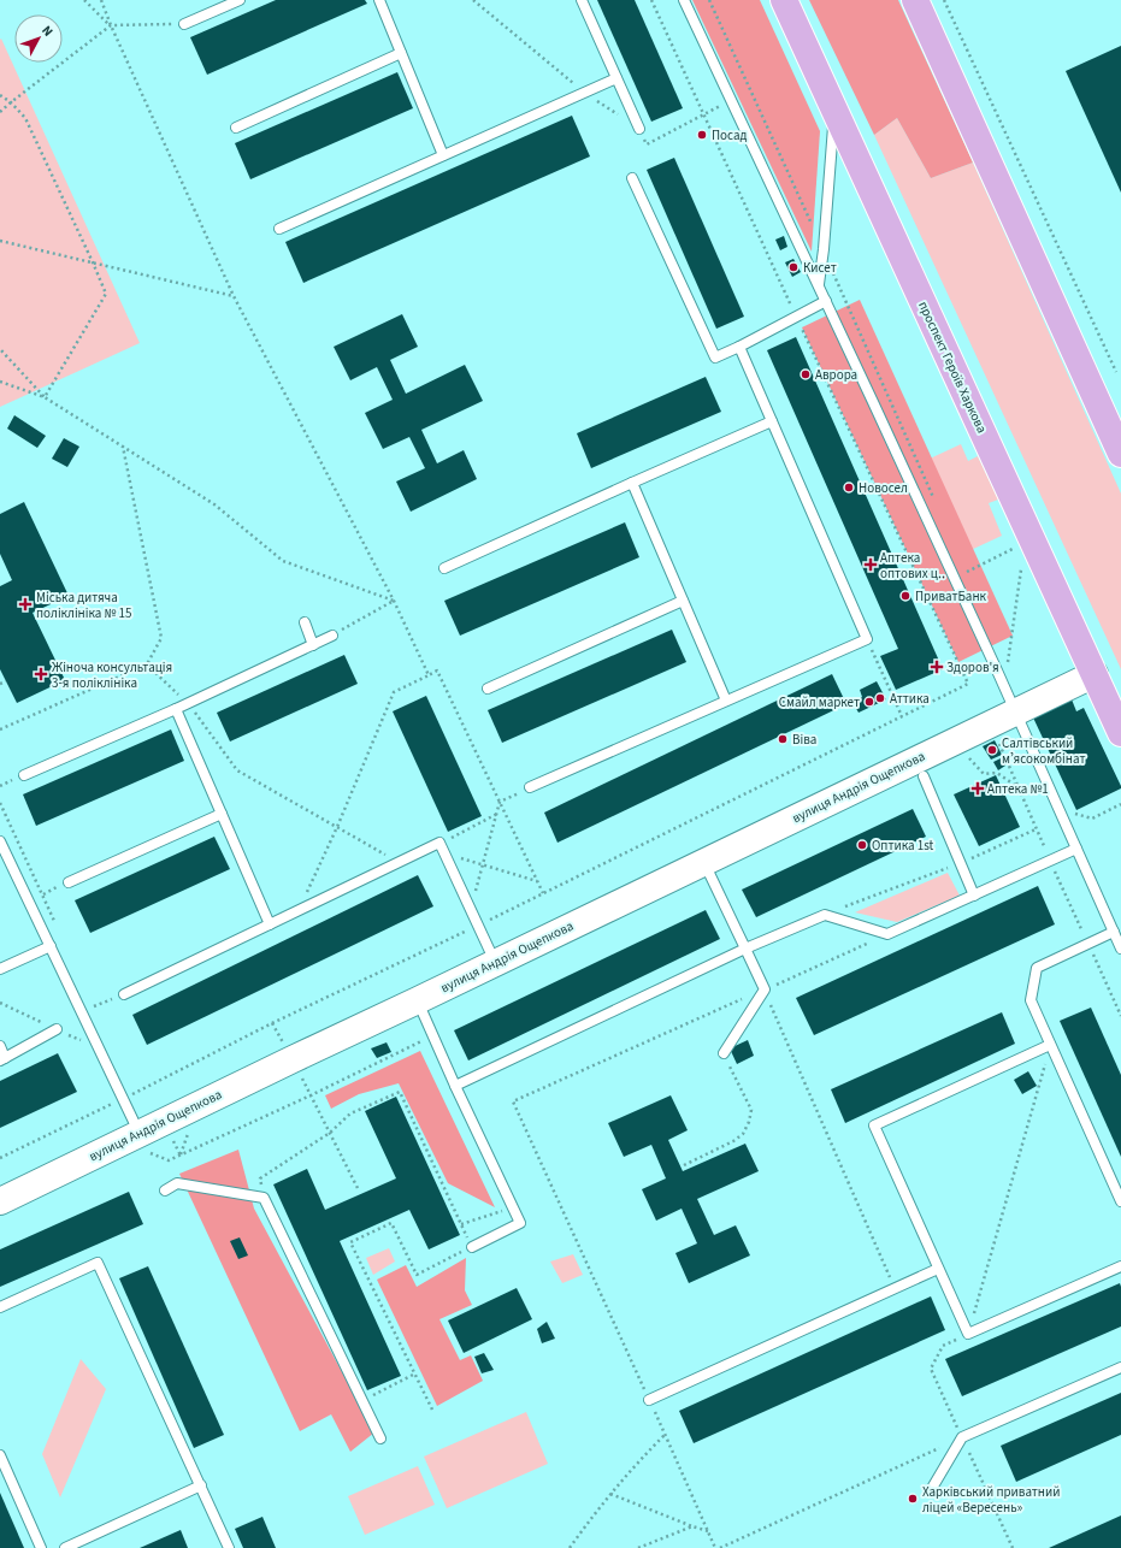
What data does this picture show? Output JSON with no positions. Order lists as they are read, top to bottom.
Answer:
{
  "streets": {
    "main road": ["проспект Героїв Харкова"],
    "street": ["вулиця Андрія Ощепкова"]
  },
  "crossings": [
    ["проспект Героїв Харкова", "вулиця Андрія Ощепкова"]
  ],
  "places": {
    "other": [
      "Посад",
      "Кисет",
      "Аврора",
      "Новосел",
      "ПриватБанк",
      "Аттика",
      "Смайл маркет",
      "Віва",
      "Салтівський мʼясокомбінат",
      "Оптика 1st",
      "Харківський приватний ліцей «Вересень»"
    ],
    "health": [
      "Аптека оптових ц‥",
      "Міська дитяча поліклініка № 15",
      "Здоров'я",
      "Жіноча консультація 3-я поліклініка",
      "Аптека №1"
    ]
  },
  "north": "top right"
}
